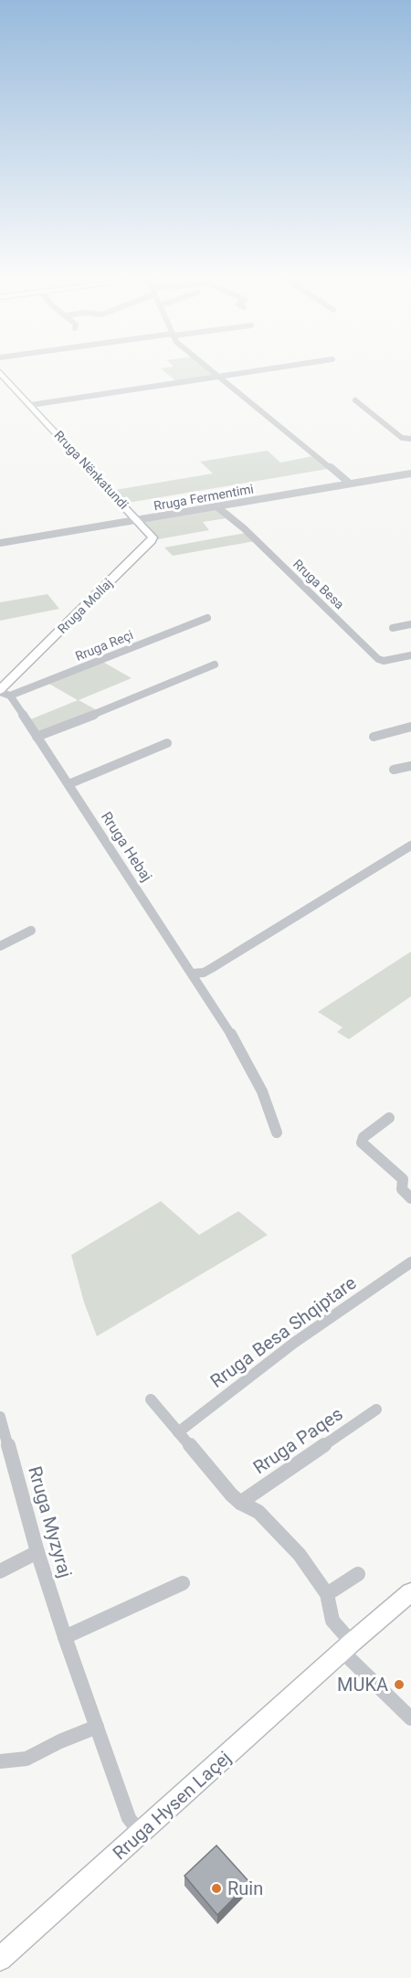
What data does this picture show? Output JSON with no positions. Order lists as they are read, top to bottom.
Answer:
{
  "streets": {
    "street": [
      "Rruga Nënkatundi",
      "Rruga Fermentimi",
      "Rruga Besa",
      "Rruga Mollaj",
      "Rruga Reçi",
      "Rruga Hebaj",
      "Rruga Besa Shqiptare",
      "Rruga Paqes",
      "Rruga Myzyraj",
      "Rruga Hysen Laçej"
    ]
  },
  "crossings": [
    ["Rruga Nënkatundi", "Rruga Fermentimi"],
    ["Rruga Nënkatundi", "Rruga Mollaj"],
    ["Rruga Fermentimi", "Rruga Besa"],
    ["Rruga Fermentimi", "Rruga Mollaj"],
    ["Rruga Reçi", "Rruga Hebaj"],
    ["Rruga Myzyraj", "Rruga Hysen Laçej"]
  ],
  "places": ["MUKA", "Ruin"]
}
